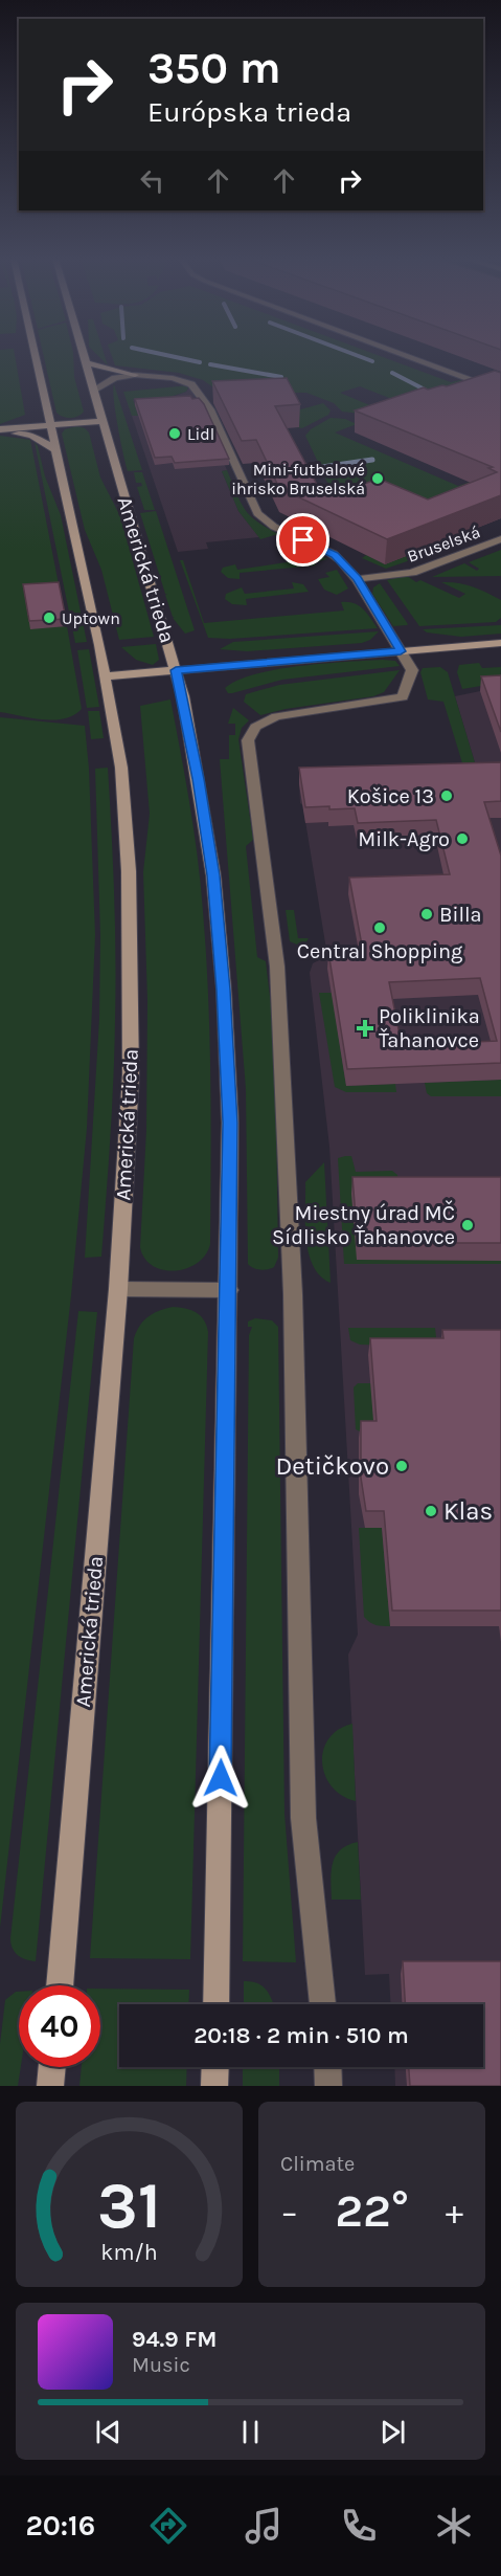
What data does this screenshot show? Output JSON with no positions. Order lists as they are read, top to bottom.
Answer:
{
  "streets": {
    "street": ["Bruselská", "Americká trieda"]
  },
  "places": {
    "other": [
      "Lidl",
      "Mini-futbalové ihrisko Bruselská",
      "Uptown",
      "Košice 13",
      "Milk-Agro",
      "Billa",
      "Central Shopping",
      "Miestny úrad MČ Sídlisko Ťahanovce",
      "Detičkovo",
      "Klas"
    ],
    "health": ["Poliklinika Ťahanovce"]
  },
  "page": {
    "turn": ["350 m", "Európska trieda"],
    "limit": "40",
    "trip": "20:18 · 2 min · 510 m",
    "tile": "Climate",
    "heat": ["−", "22°", "+"],
    "song": ["94.9 FM", "Music"],
    "tabs": "20:16",
    "gauge": ["31", "km/h"]
  }
}
